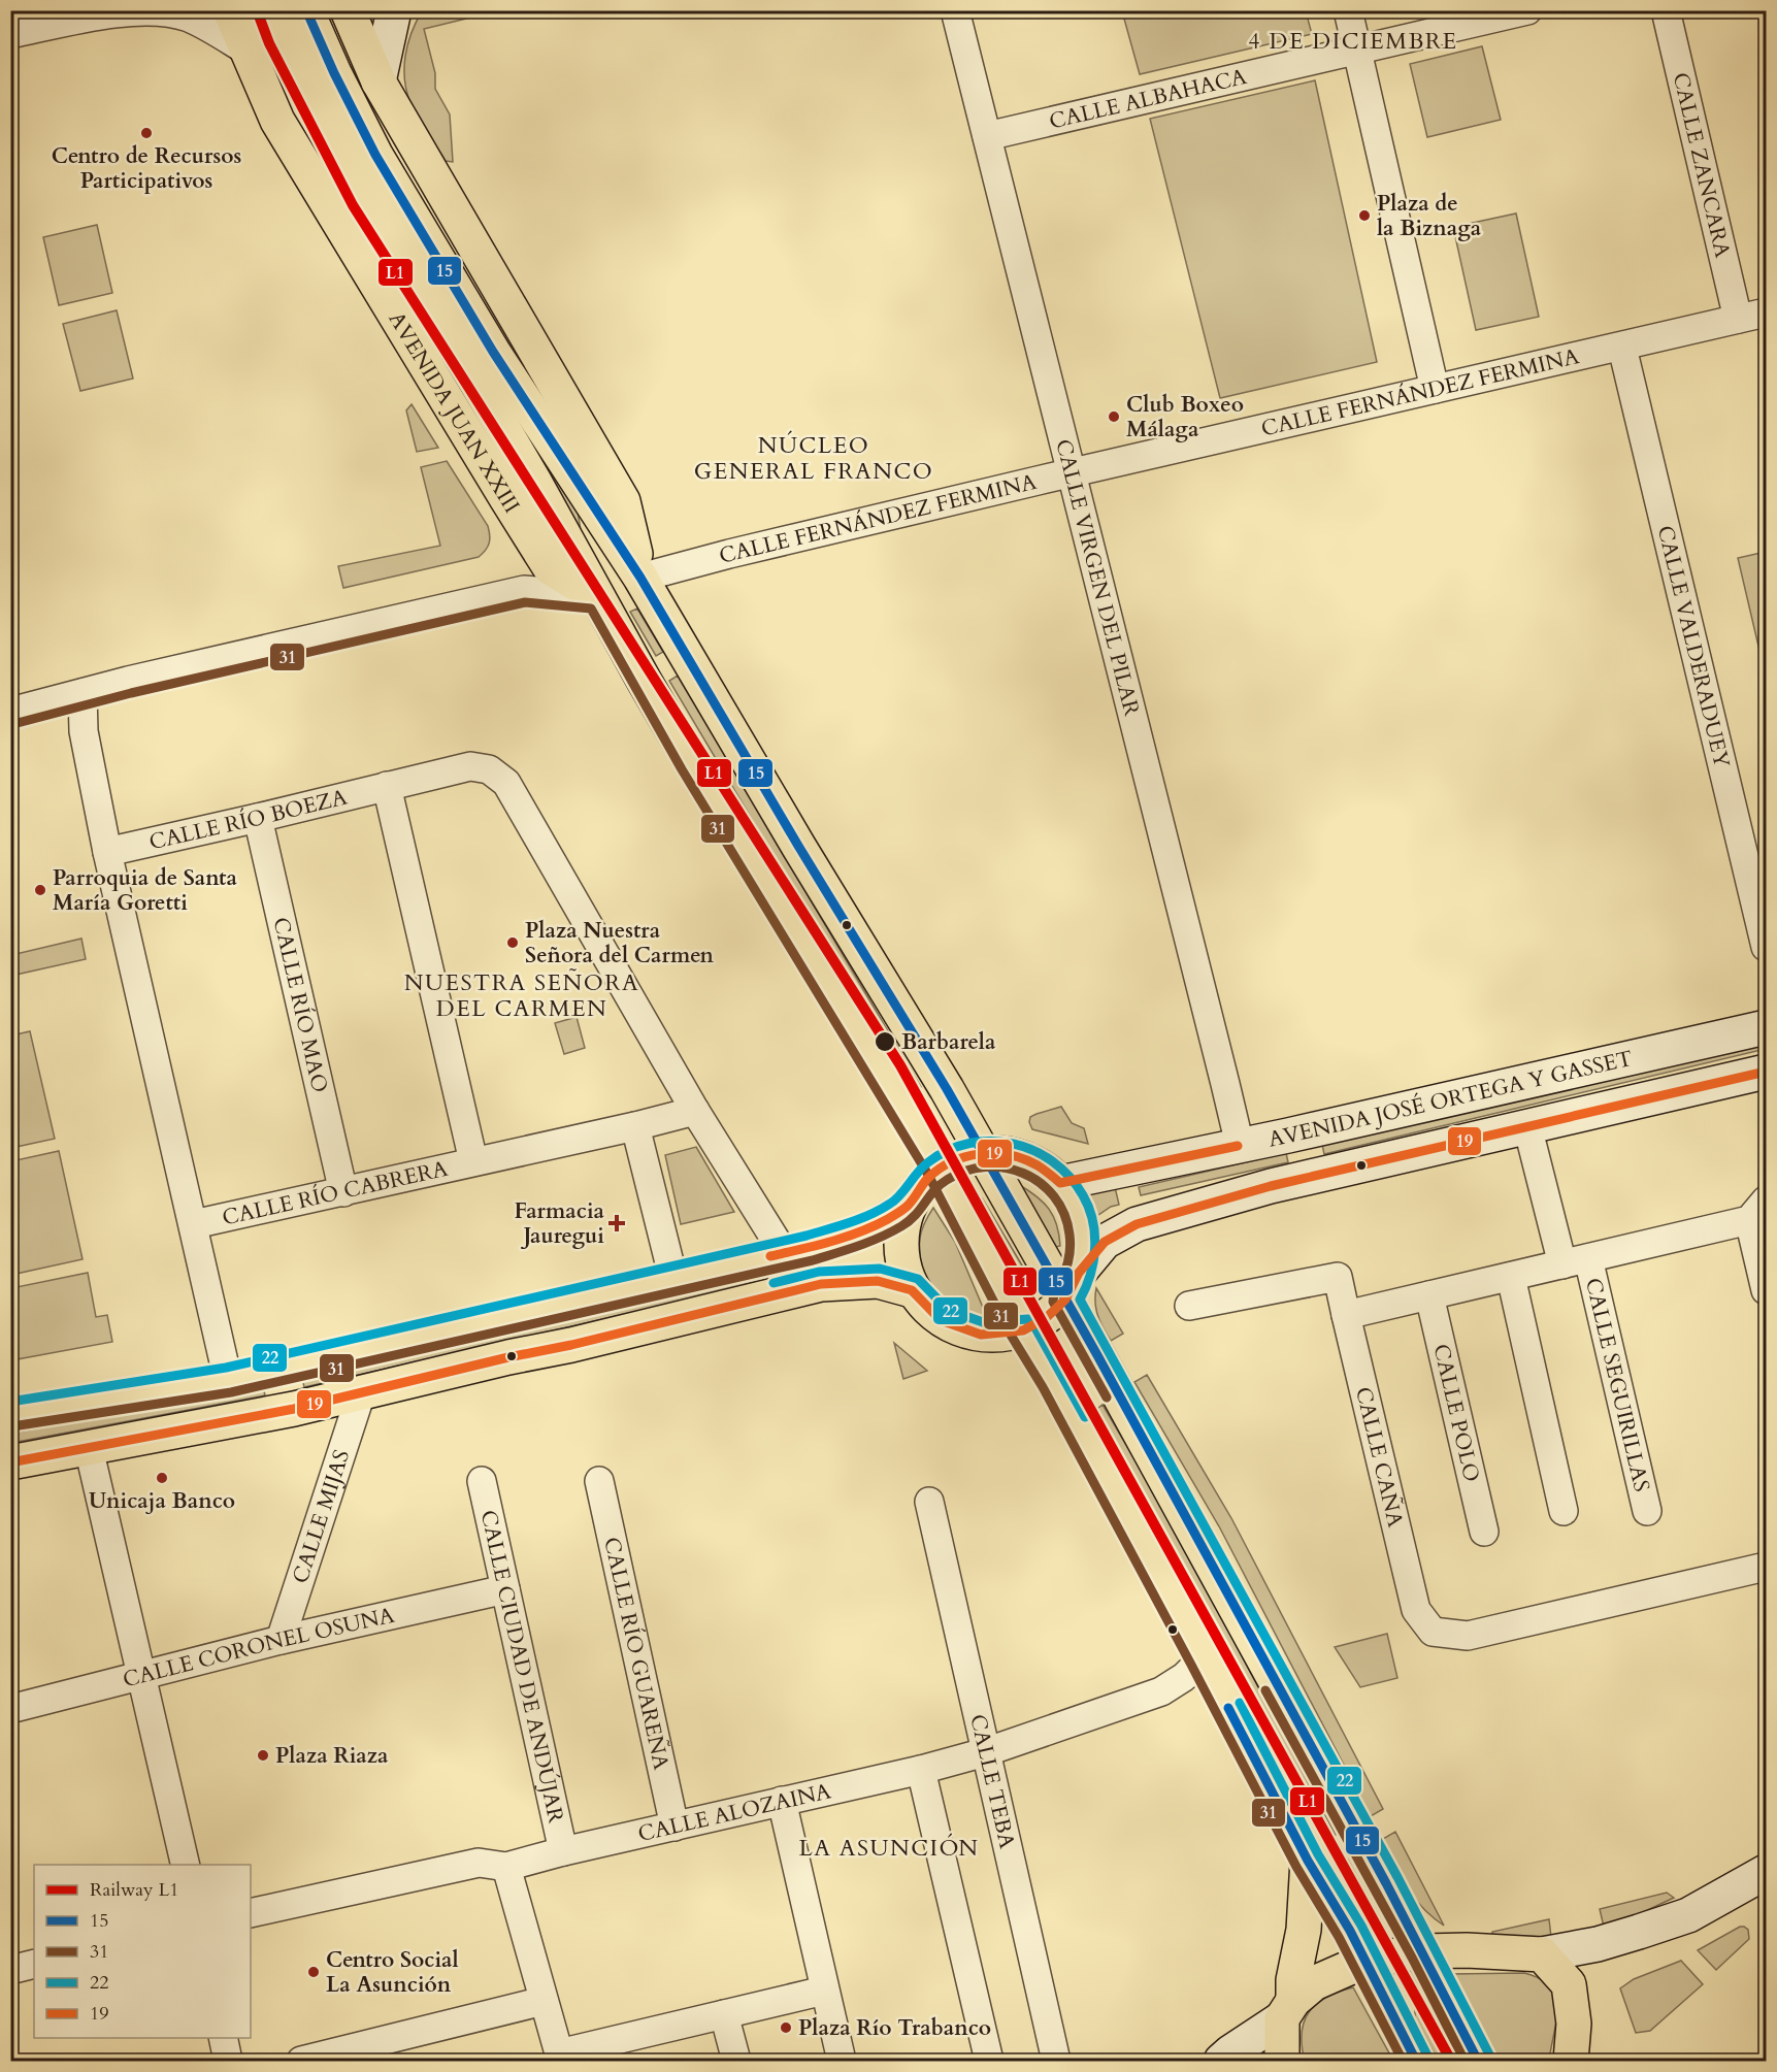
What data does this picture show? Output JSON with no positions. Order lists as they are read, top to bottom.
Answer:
{
  "streets": {
    "main road": ["AVENIDA JUAN XXIII", "AVENIDA JOSÉ ORTEGA Y GASSET"],
    "street": [
      "CALLE ALBAHACA",
      "CALLE ZANCARA",
      "CALLE FERNÁNDEZ FERMINA",
      "CALLE VIRGEN DEL PILAR",
      "CALLE VALDERADUEY",
      "CALLE RÍO BOEZA",
      "CALLE RÍO MAO",
      "CALLE RÍO CABRERA",
      "CALLE SEGUIRILLAS",
      "CALLE POLO",
      "CALLE CAÑA",
      "CALLE MIJAS",
      "CALLE CORONEL OSUNA",
      "CALLE RÍO GUAREÑA",
      "CALLE CIUDAD DE ANDÚJAR",
      "CALLE TEBA",
      "CALLE ALOZAINA"
    ]
  },
  "crossings": [
    ["CALLE ALBAHACA", "CALLE VIRGEN DEL PILAR"],
    ["CALLE ZANCARA", "CALLE FERNÁNDEZ FERMINA"],
    ["CALLE FERNÁNDEZ FERMINA", "CALLE VIRGEN DEL PILAR"],
    ["CALLE FERNÁNDEZ FERMINA", "CALLE VALDERADUEY"],
    ["AVENIDA JUAN XXIII", "CALLE ALOZAINA"],
    ["CALLE VIRGEN DEL PILAR", "AVENIDA JOSÉ ORTEGA Y GASSET"],
    ["CALLE RÍO BOEZA", "CALLE RÍO MAO"],
    ["CALLE RÍO MAO", "CALLE RÍO CABRERA"],
    ["AVENIDA JOSÉ ORTEGA Y GASSET", "CALLE SEGUIRILLAS"],
    ["CALLE MIJAS", "CALLE CORONEL OSUNA"],
    ["CALLE CORONEL OSUNA", "CALLE CIUDAD DE ANDÚJAR"],
    ["CALLE RÍO GUAREÑA", "CALLE ALOZAINA"],
    ["CALLE CIUDAD DE ANDÚJAR", "CALLE ALOZAINA"],
    ["CALLE TEBA", "CALLE ALOZAINA"]
  ],
  "districts": [
    "4 DE DICIEMBRE",
    "NÚCLEO GENERAL FRANCO",
    "NUESTRA SEÑORA DEL CARMEN",
    "LA ASUNCIÓN"
  ],
  "places": {
    "other": [
      "Centro de Recursos Participativos",
      "Plaza de la Biznaga",
      "Club Boxeo Málaga",
      "Parroquia de Santa María Goretti",
      "Plaza Nuestra Señora del Carmen",
      "Barbarela",
      "Unicaja Banco",
      "Plaza Riaza",
      "Centro Social La Asunción",
      "Plaza Río Trabanco"
    ],
    "health": ["Farmacia Jauregui"]
  },
  "lines": [
    "rail line L1",
    "transit line 15",
    "transit line 31",
    "transit line 19",
    "transit line 22"
  ],
  "legend": [
    "Railway L1",
    "15",
    "31",
    "22",
    "19"
  ]
}
